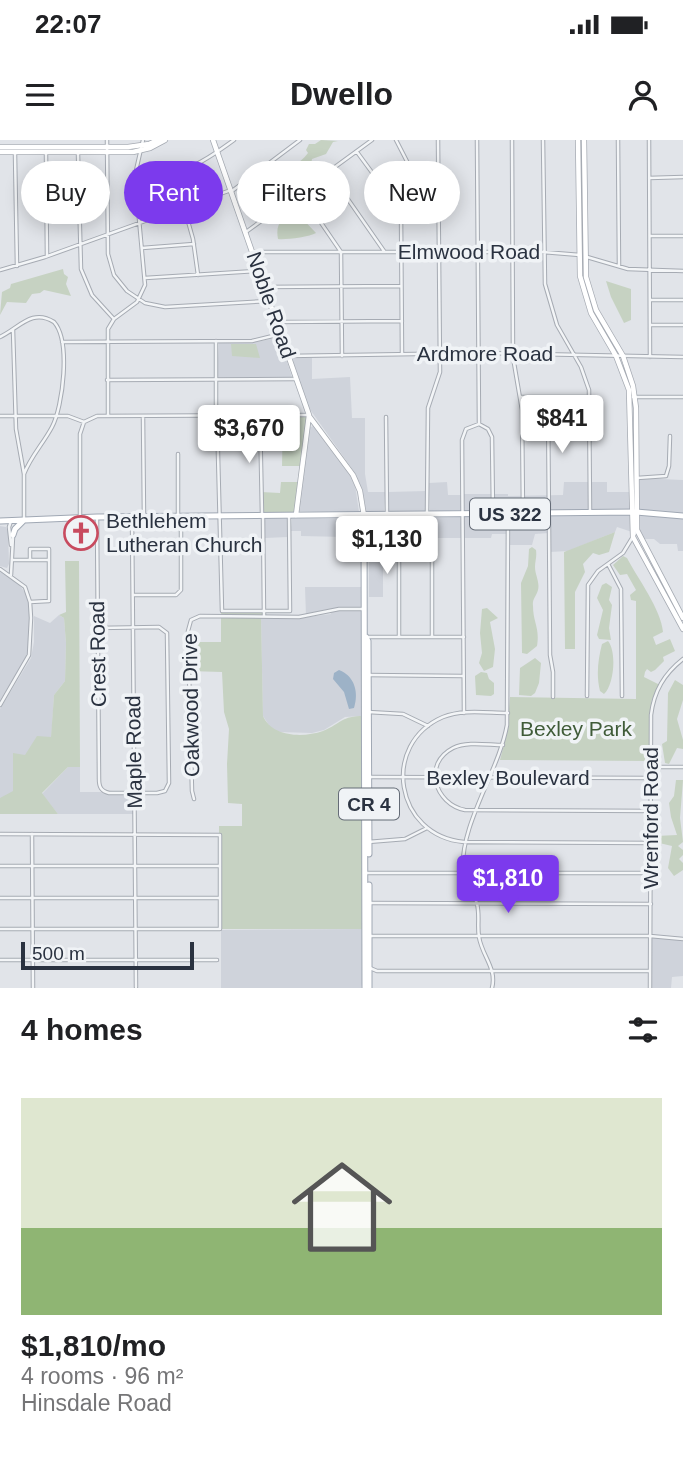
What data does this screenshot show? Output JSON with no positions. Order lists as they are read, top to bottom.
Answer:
{
  "streets": {
    "main road": ["US 322", "CR 4"],
    "street": [
      "Elmwood Road",
      "Noble Road",
      "Ardmore Road",
      "Crest Road",
      "Oakwood Drive",
      "Maple Road",
      "Bexley Boulevard",
      "Wrenford Road"
    ]
  },
  "crossings": [
    ["Elmwood Road", "Noble Road"],
    ["Noble Road", "Ardmore Road"],
    ["Noble Road", "US 322"],
    ["US 322", "Crest Road"],
    ["US 322", "Maple Road"],
    ["US 322", "CR 4"],
    ["Crest Road", "Maple Road"],
    ["Oakwood Drive", "CR 4"],
    ["Bexley Boulevard", "CR 4"],
    ["Bexley Boulevard", "Wrenford Road"]
  ],
  "parks": ["Bexley Park"],
  "places": {
    "church": ["Bethlehem Lutheran Church"]
  },
  "scale_bar": "500 m",
  "page": {
    "status": "22:07",
    "header": "Dwello",
    "chip": [
      "Buy",
      "Rent",
      "Filters",
      "New"
    ],
    "price": [
      "$841",
      "$3,670",
      "$1,130",
      "$1,810"
    ],
    "scale": "500 m",
    "heading": "4 homes",
    "list": [
      {
        "name": "$1,810/mo",
        "note": "4 rooms · 96 m² · Hinsdale Road"
      }
    ]
  }
}
